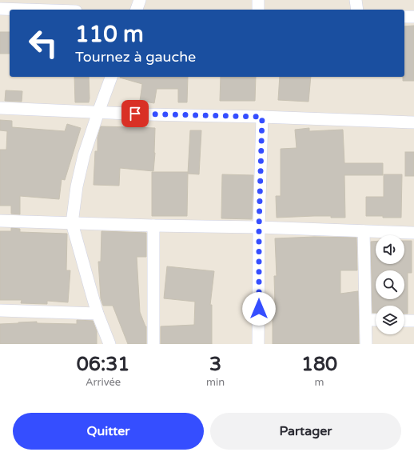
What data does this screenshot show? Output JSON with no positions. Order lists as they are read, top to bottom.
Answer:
{
  "page": {
    "turn": ["110 m", "Tournez à gauche"],
    "eta": [
      "06:31",
      "Arrivée",
      "3",
      "min",
      "180",
      "m"
    ],
    "buttons": ["Quitter", "Partager"]
  }
}
